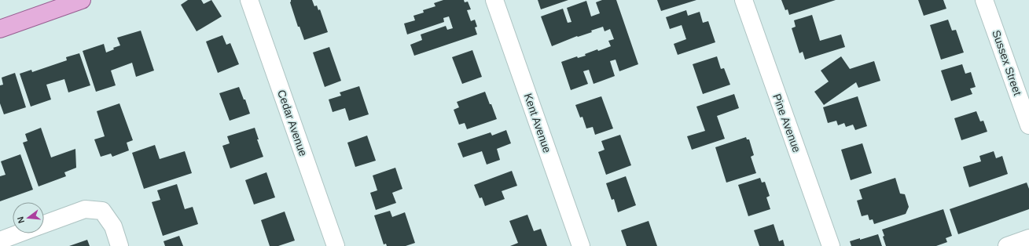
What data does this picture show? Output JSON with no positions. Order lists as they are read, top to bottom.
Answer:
{
  "streets": {
    "street": [
      "Sussex Street",
      "Cedar Avenue",
      "Kent Avenue",
      "Pine Avenue"
    ]
  },
  "north": "left"
}
